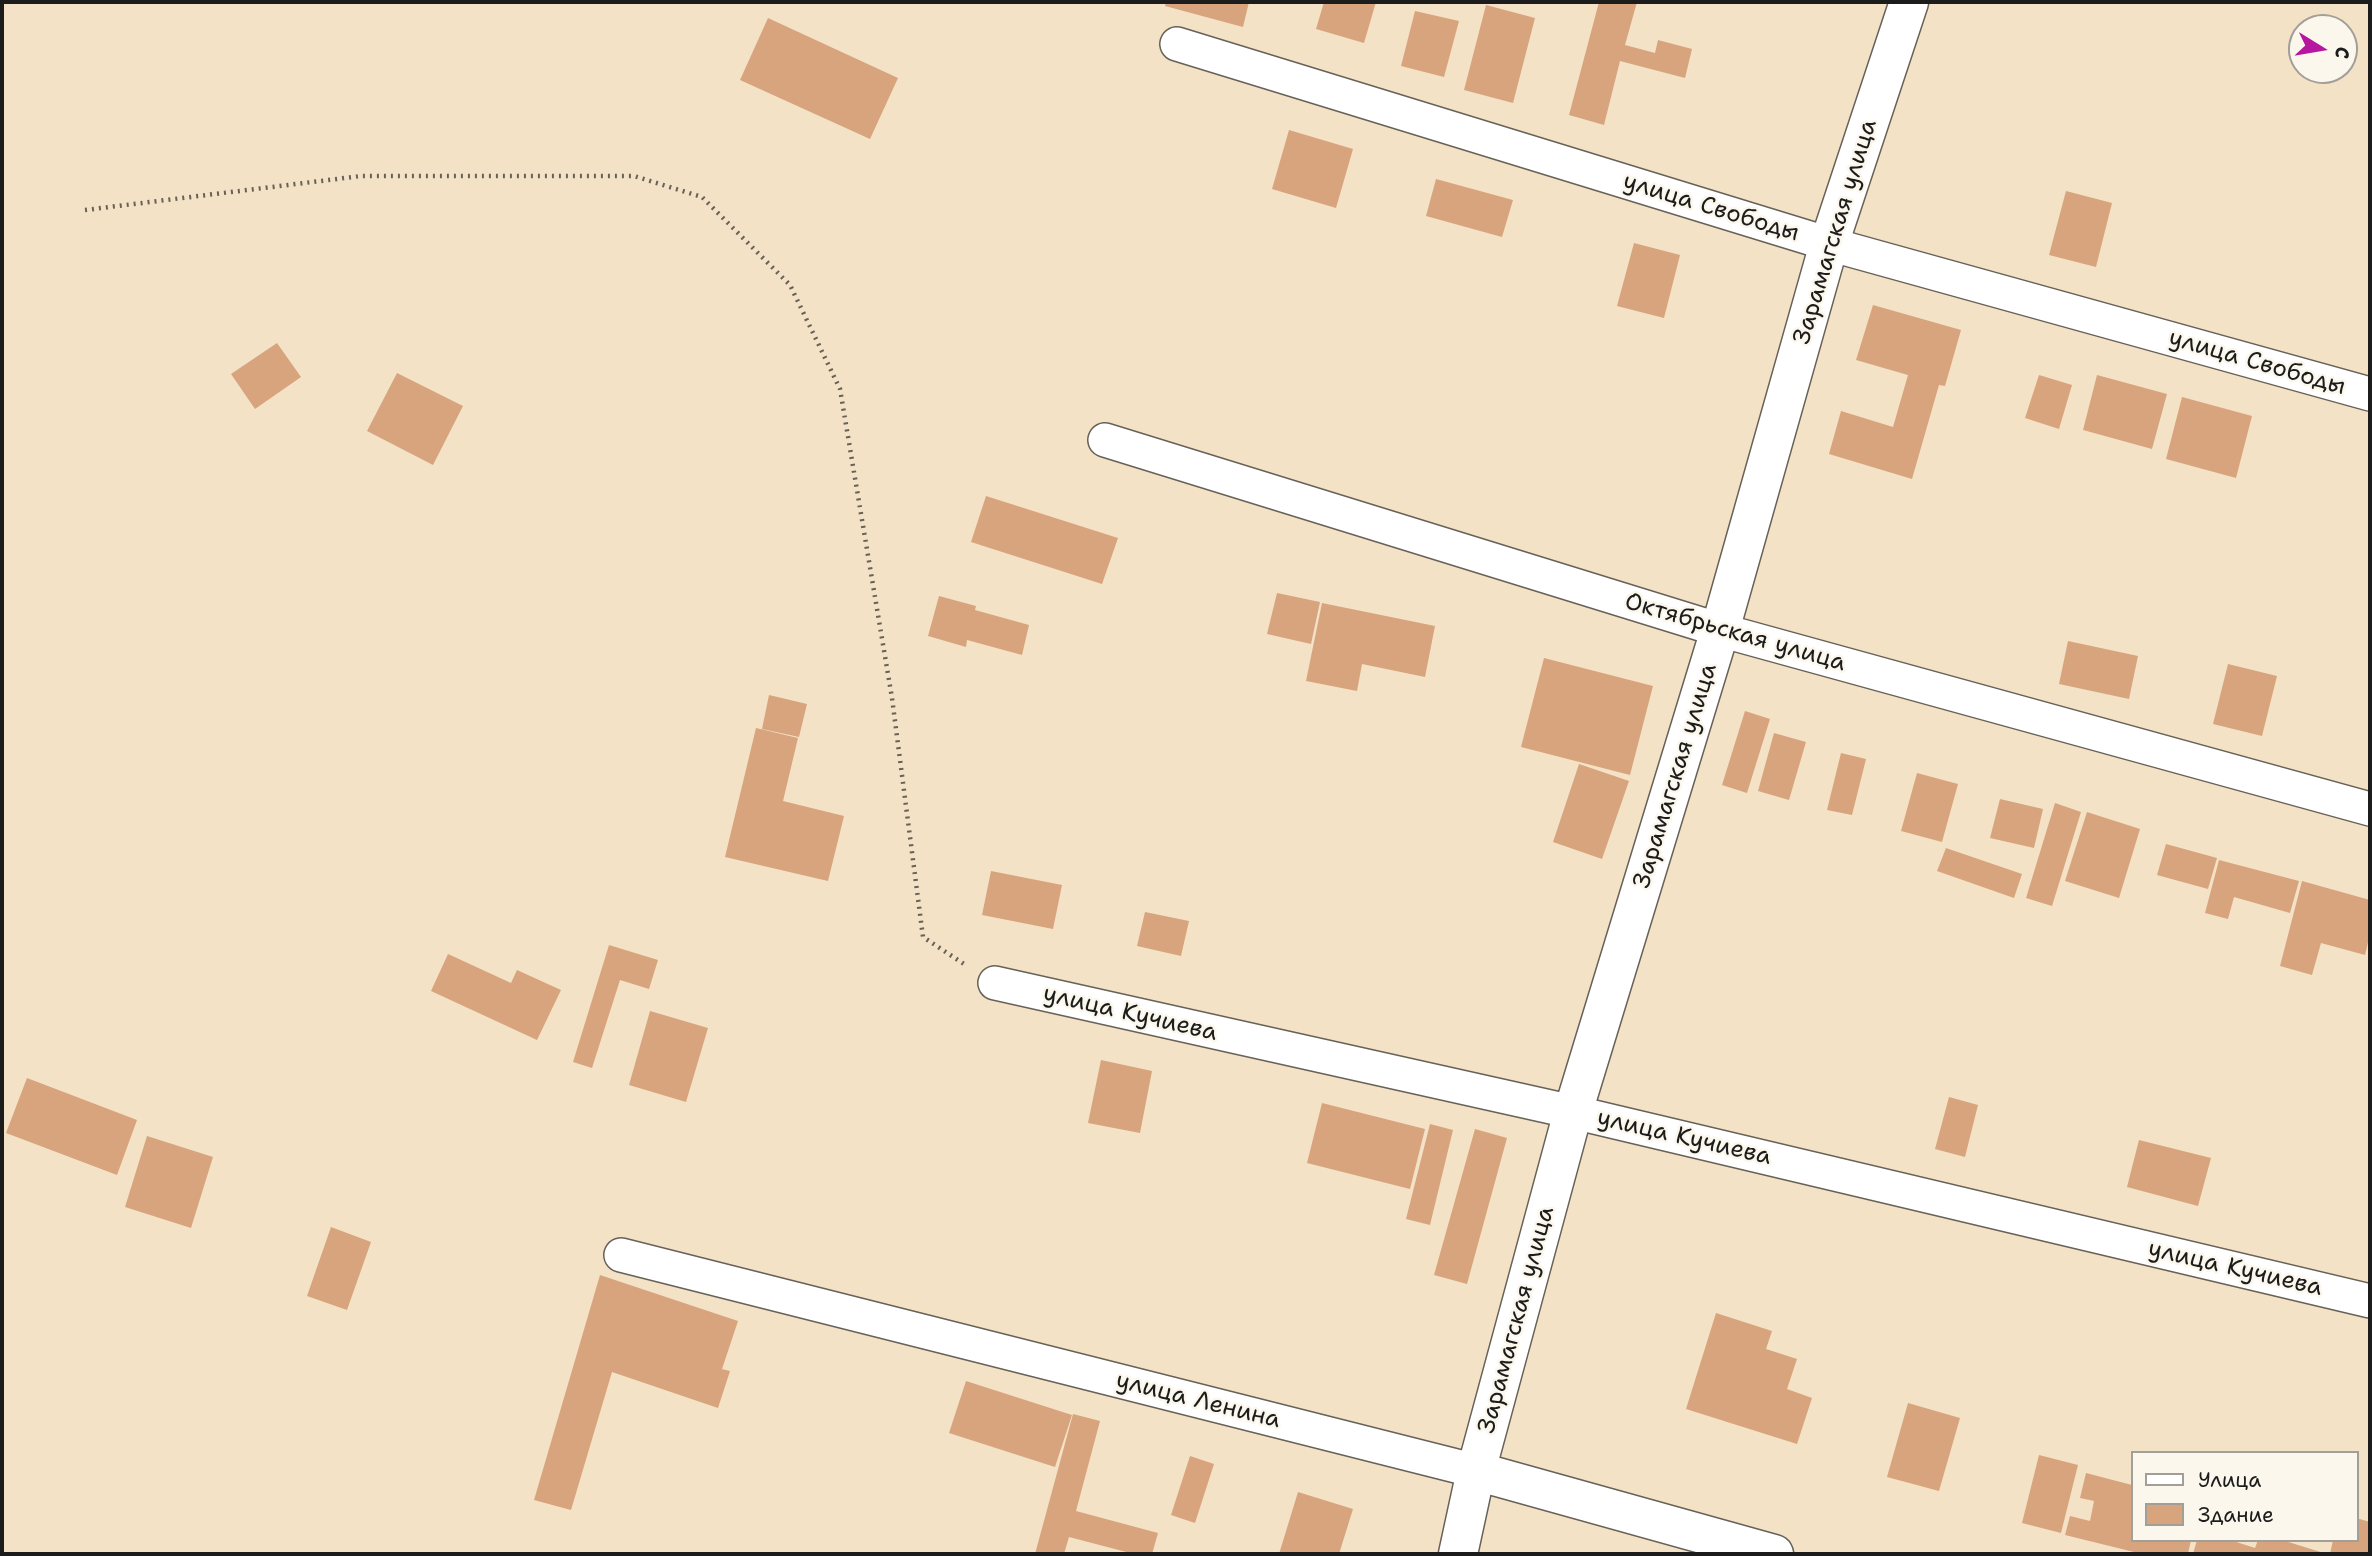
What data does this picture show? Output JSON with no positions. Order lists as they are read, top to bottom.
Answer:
{
  "streets": {
    "street": [
      "улица Свободы",
      "Зарамагская улица",
      "Октябрьская улица",
      "улица Кучиева",
      "улица Ленина"
    ]
  },
  "crossings": [
    ["улица Свободы", "Зарамагская улица"],
    ["Зарамагская улица", "Октябрьская улица"],
    ["Зарамагская улица", "улица Кучиева"],
    ["Зарамагская улица", "улица Ленина"]
  ],
  "legend": ["Улица", "Здание"],
  "north": "right"
}
